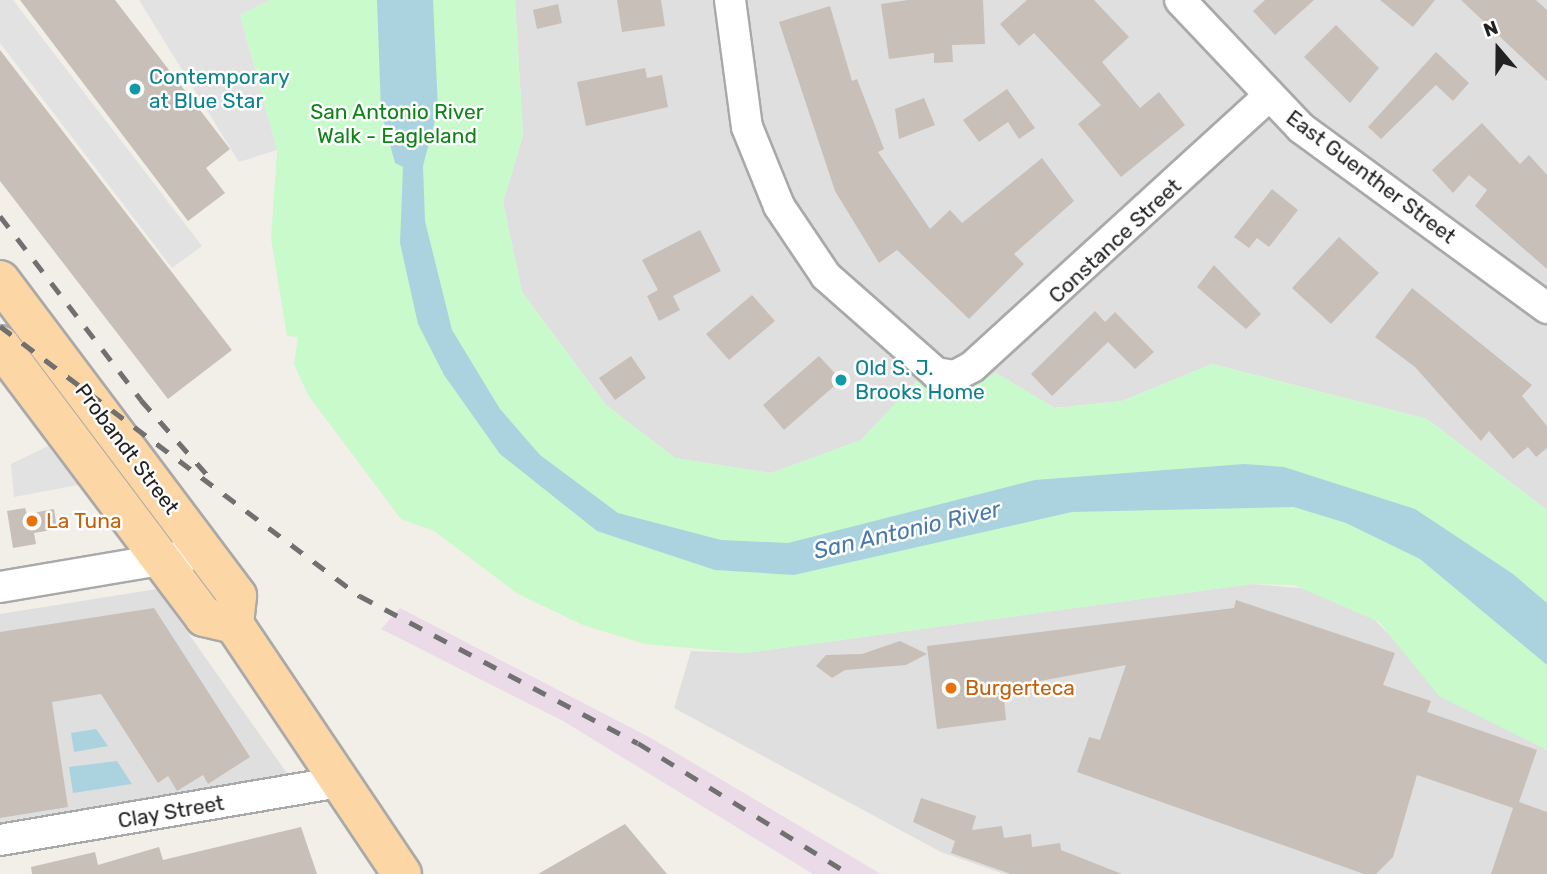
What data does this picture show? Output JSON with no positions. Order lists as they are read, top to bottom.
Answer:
{
  "streets": {
    "main road": ["Probandt Street"],
    "street": ["East Guenther Street", "Constance Street", "Clay Street"]
  },
  "crossings": [
    ["East Guenther Street", "Constance Street"]
  ],
  "water": ["San Antonio River"],
  "parks": ["San Antonio River Walk - Eagleland"],
  "places": [
    "Contemporary at Blue Star",
    "Old S. J. Brooks Home",
    "La Tuna",
    "Burgerteca"
  ],
  "north": "top"
}
